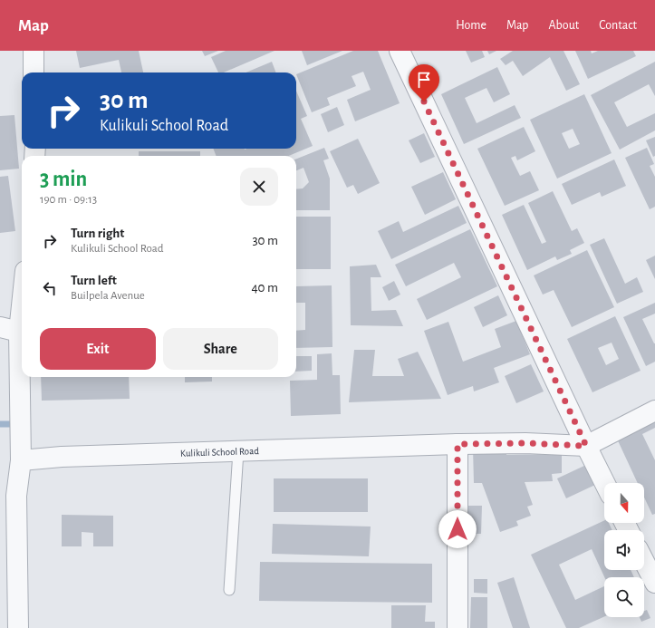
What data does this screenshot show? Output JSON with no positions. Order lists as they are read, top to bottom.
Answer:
{
  "streets": {
    "street": ["Kulikuli School Road"]
  },
  "north": "bottom",
  "page": {
    "header": "Map",
    "nav": [
      "Home",
      "Map",
      "About",
      "Contact"
    ],
    "turn": ["30 m", "Kulikuli School Road"],
    "heading": ["3 min", "190 m · 09:13"],
    "list": [
      {
        "name": "Turn right",
        "note": "Kulikuli School Road",
        "value": "30 m"
      },
      {
        "name": "Turn left",
        "note": "Builpela Avenue",
        "value": "40 m"
      }
    ],
    "buttons": ["Exit", "Share"]
  }
}
